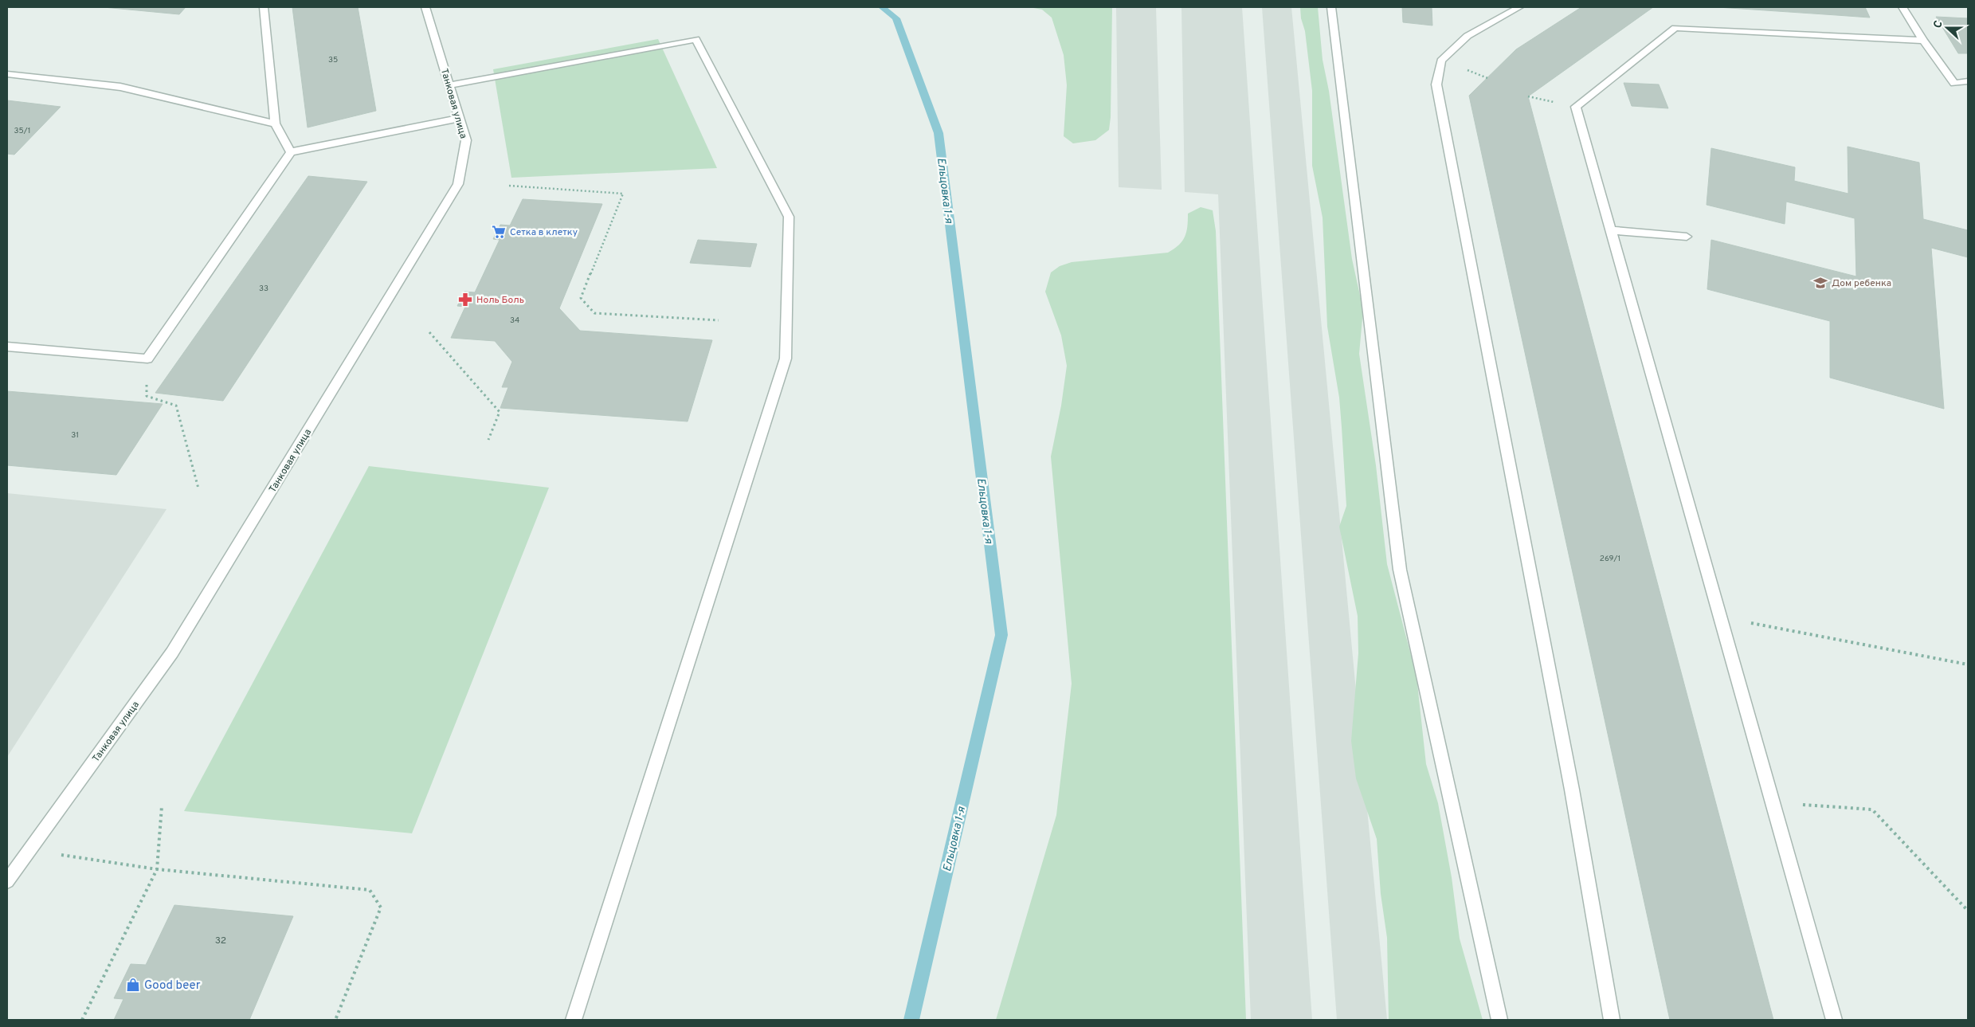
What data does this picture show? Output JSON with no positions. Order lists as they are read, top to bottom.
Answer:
{
  "streets": {
    "street": ["Танковая улица"]
  },
  "water": ["Ельцовка 1-я"],
  "places": {
    "supermarket": ["Сетка в клетку"],
    "school or university": ["Дом ребенка"],
    "pharmacy": ["Ноль Боль"],
    "shop": ["Good beer"]
  },
  "house_numbers": [
    "35",
    "35/1",
    "33",
    "34",
    "31",
    "269/1",
    "32"
  ],
  "north": "left"
}
